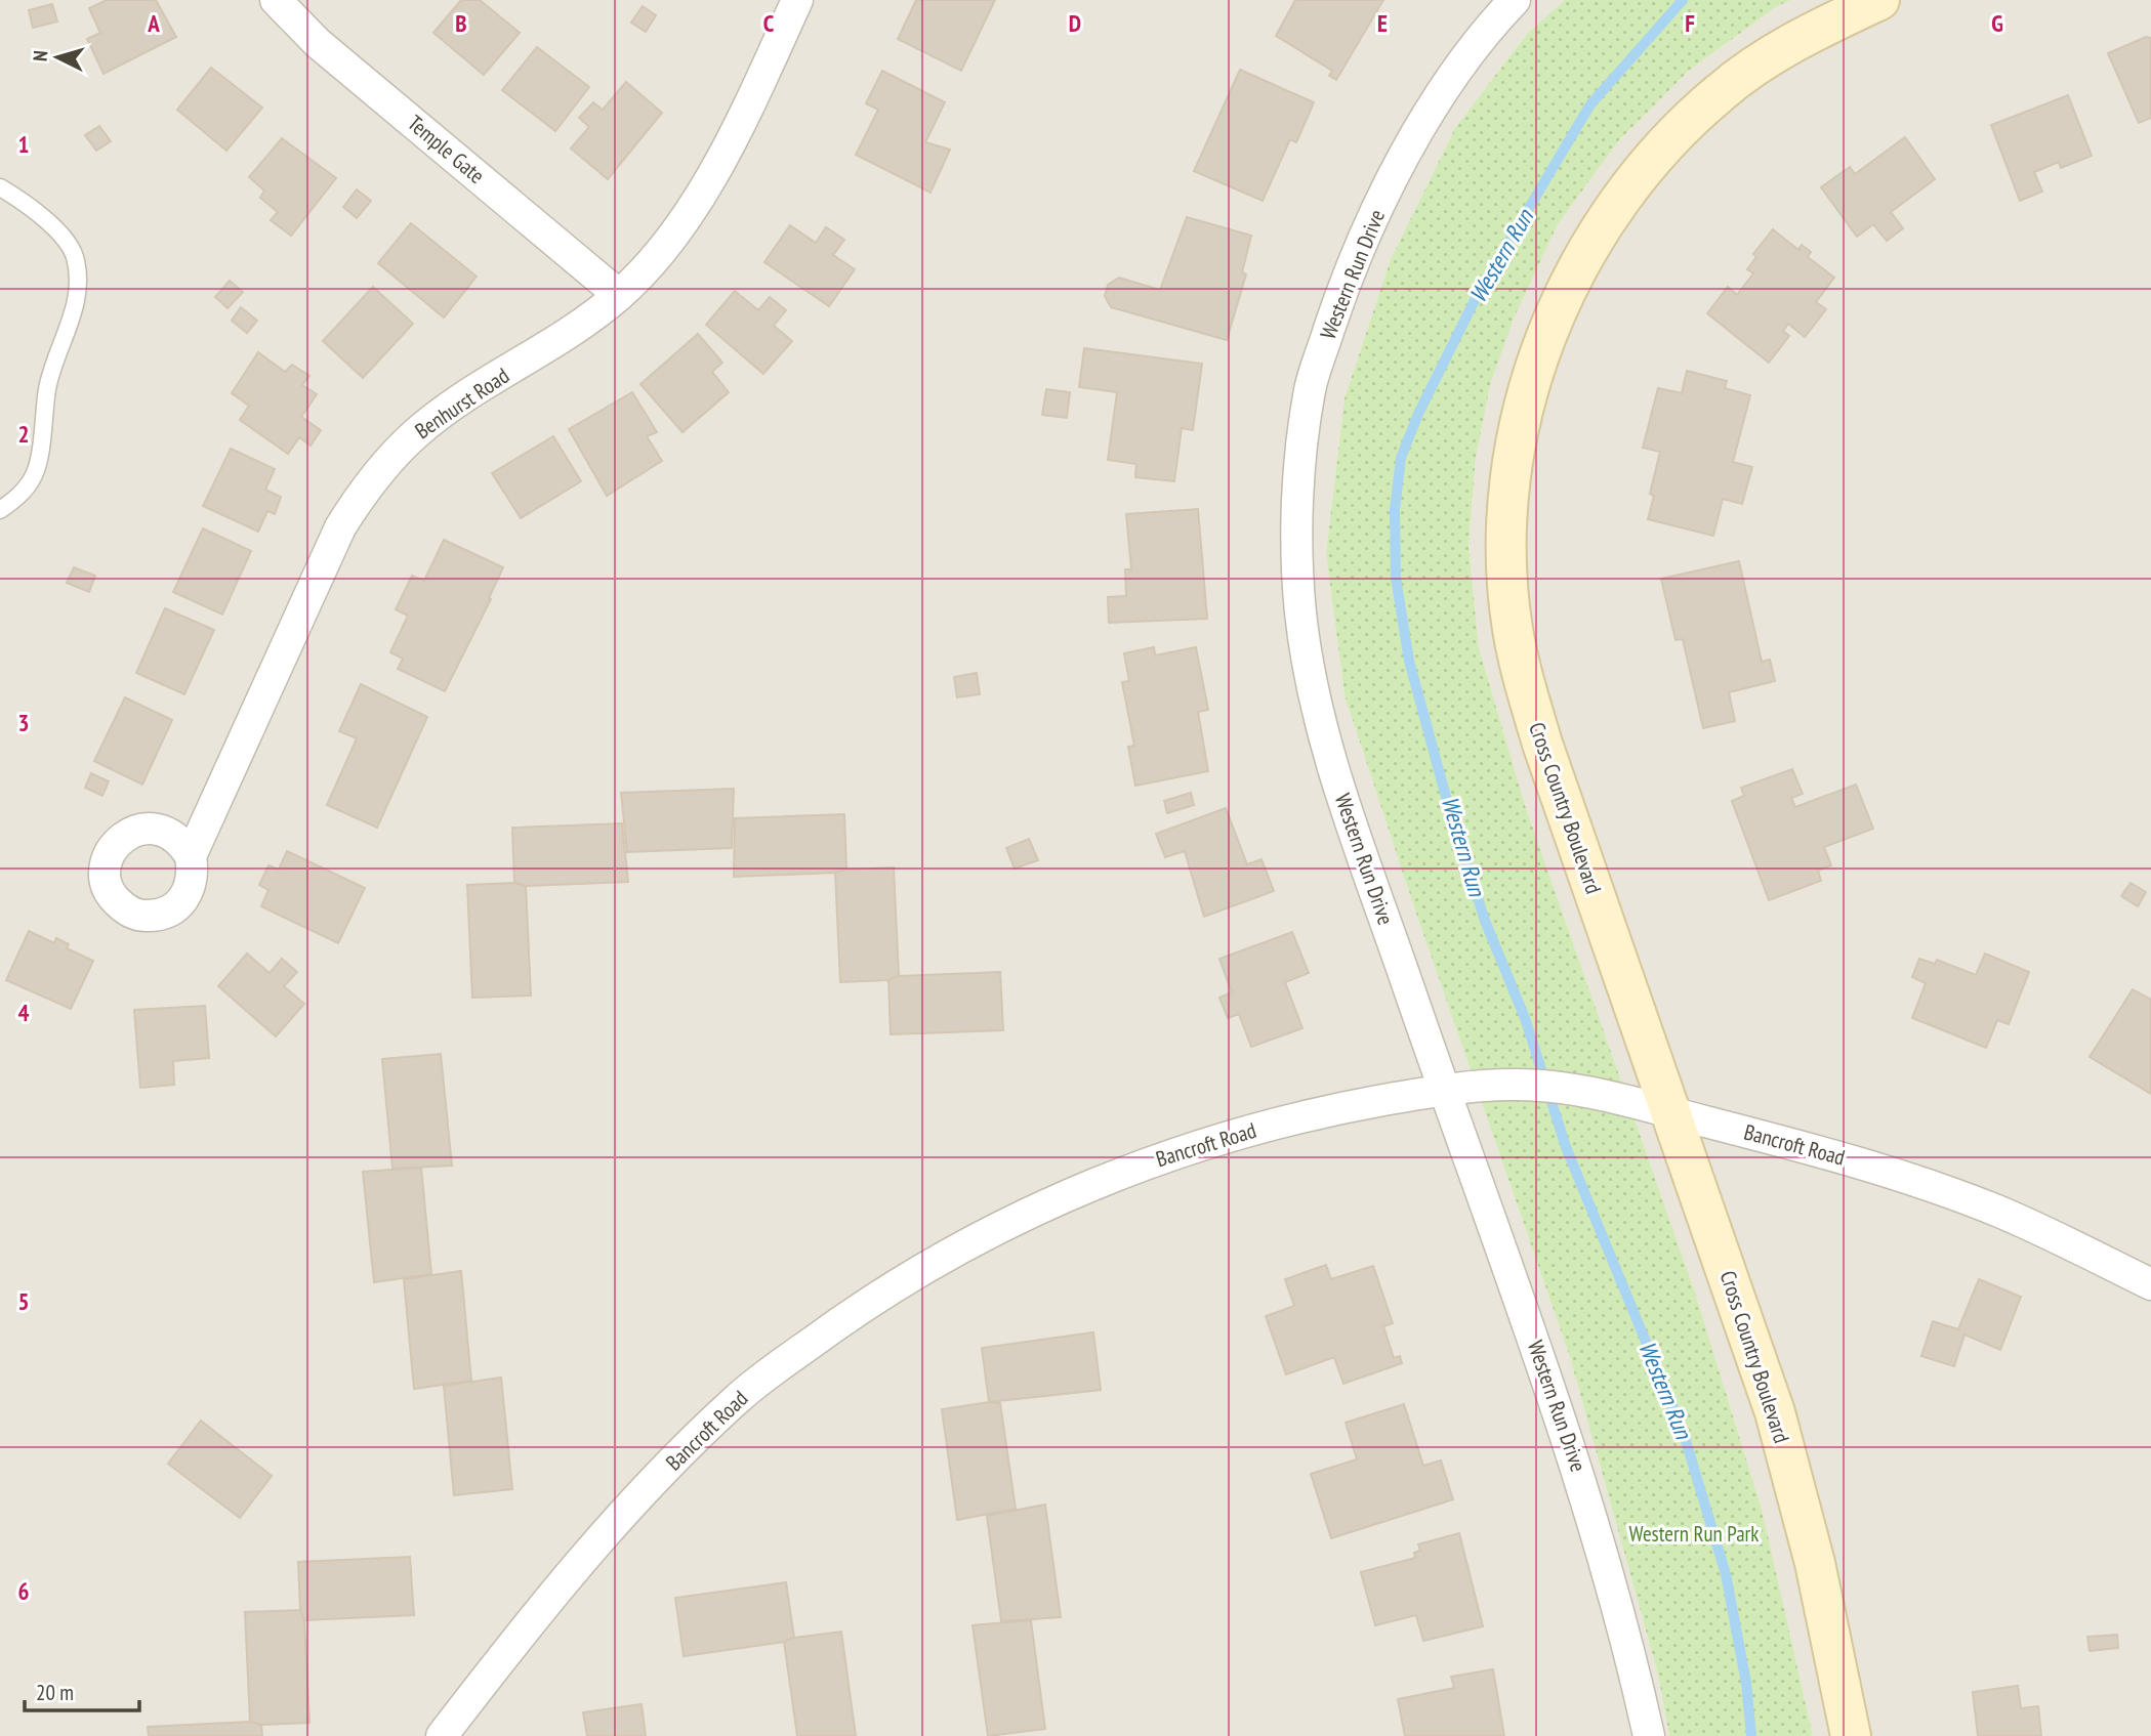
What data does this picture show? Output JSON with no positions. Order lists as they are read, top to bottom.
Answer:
{
  "streets": {
    "main road": ["Cross Country Boulevard"],
    "street": [
      "Temple Gate",
      "Western Run Drive",
      "Benhurst Road",
      "Bancroft Road"
    ]
  },
  "crossings": [
    ["Temple Gate", "Benhurst Road"],
    ["Western Run Drive", "Bancroft Road"],
    ["Cross Country Boulevard", "Bancroft Road"]
  ],
  "water": ["Western Run"],
  "parks": ["Western Run Park"],
  "scale_bar": "20 m",
  "north": "left",
  "grid": {
    "columns": [
      "A",
      "B",
      "C",
      "D",
      "E",
      "F",
      "G"
    ],
    "rows": [
      "1",
      "2",
      "3",
      "4",
      "5",
      "6"
    ]
  }
}
